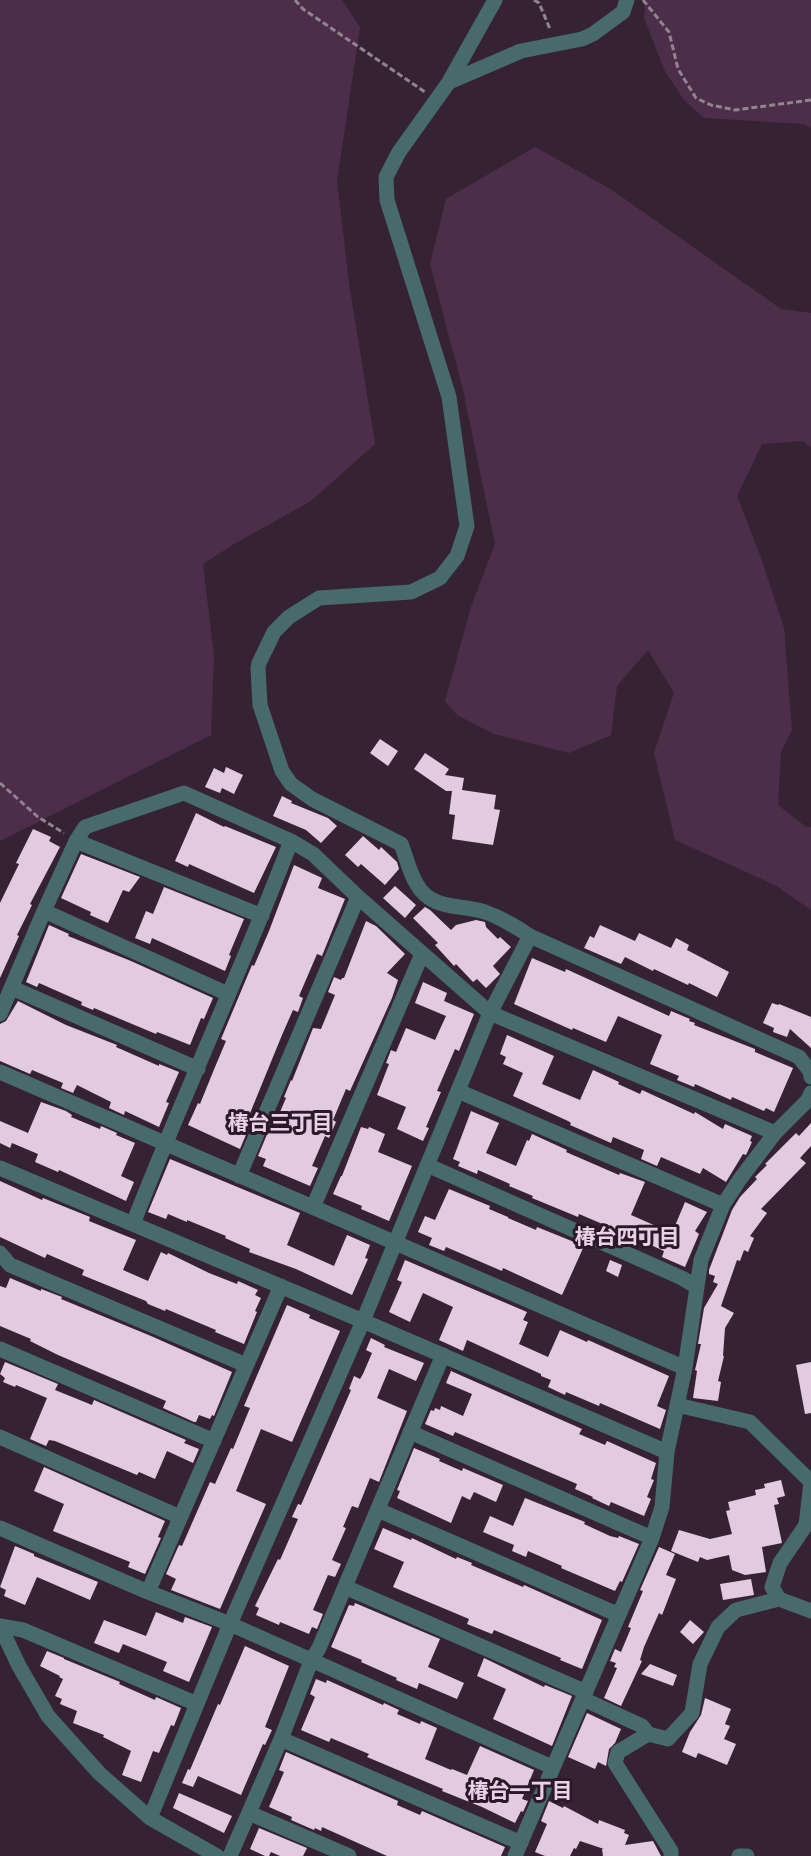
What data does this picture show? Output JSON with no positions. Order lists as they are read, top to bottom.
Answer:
{
  "districts": ["椿台三丁目", "椿台四丁目", "椿台一丁目"]
}
